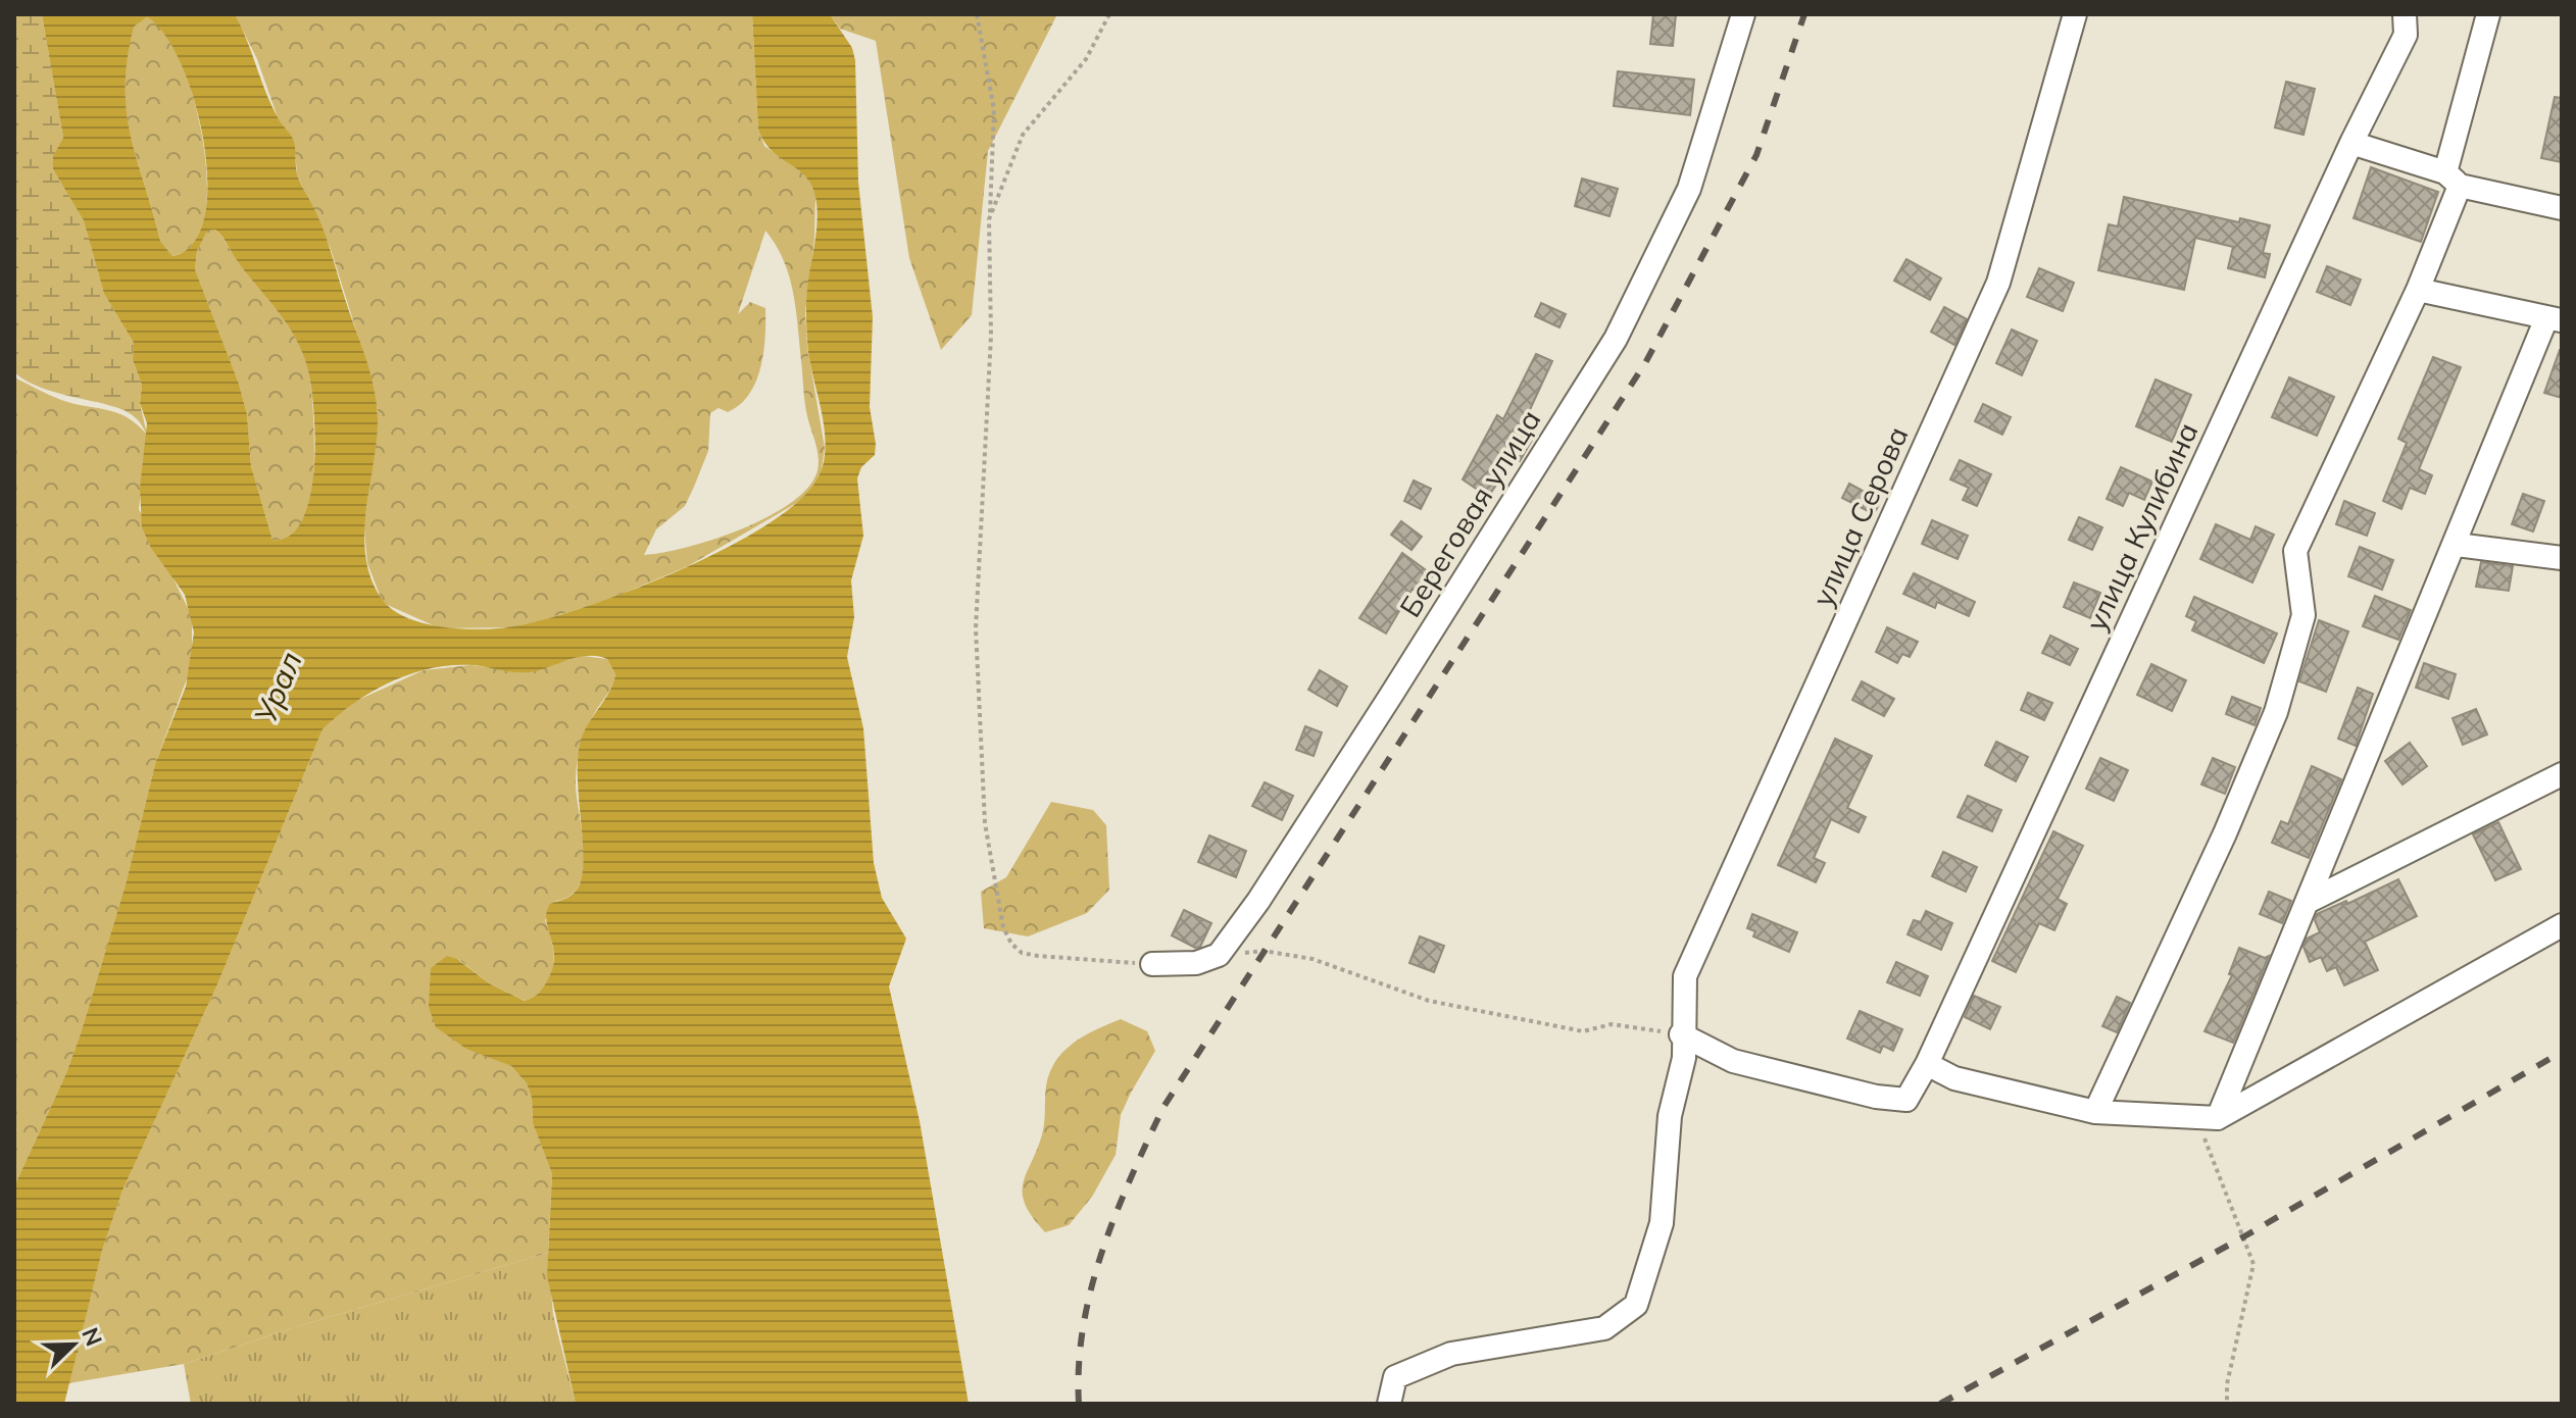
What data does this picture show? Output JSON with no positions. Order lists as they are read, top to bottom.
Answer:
{
  "streets": {
    "street": ["Береговая улица", "улица Серова", "улица Кулибина"]
  },
  "crossings": [
    ["улица Серова", "улица Кулибина"]
  ],
  "water": ["Урал"],
  "north": "top right"
}
